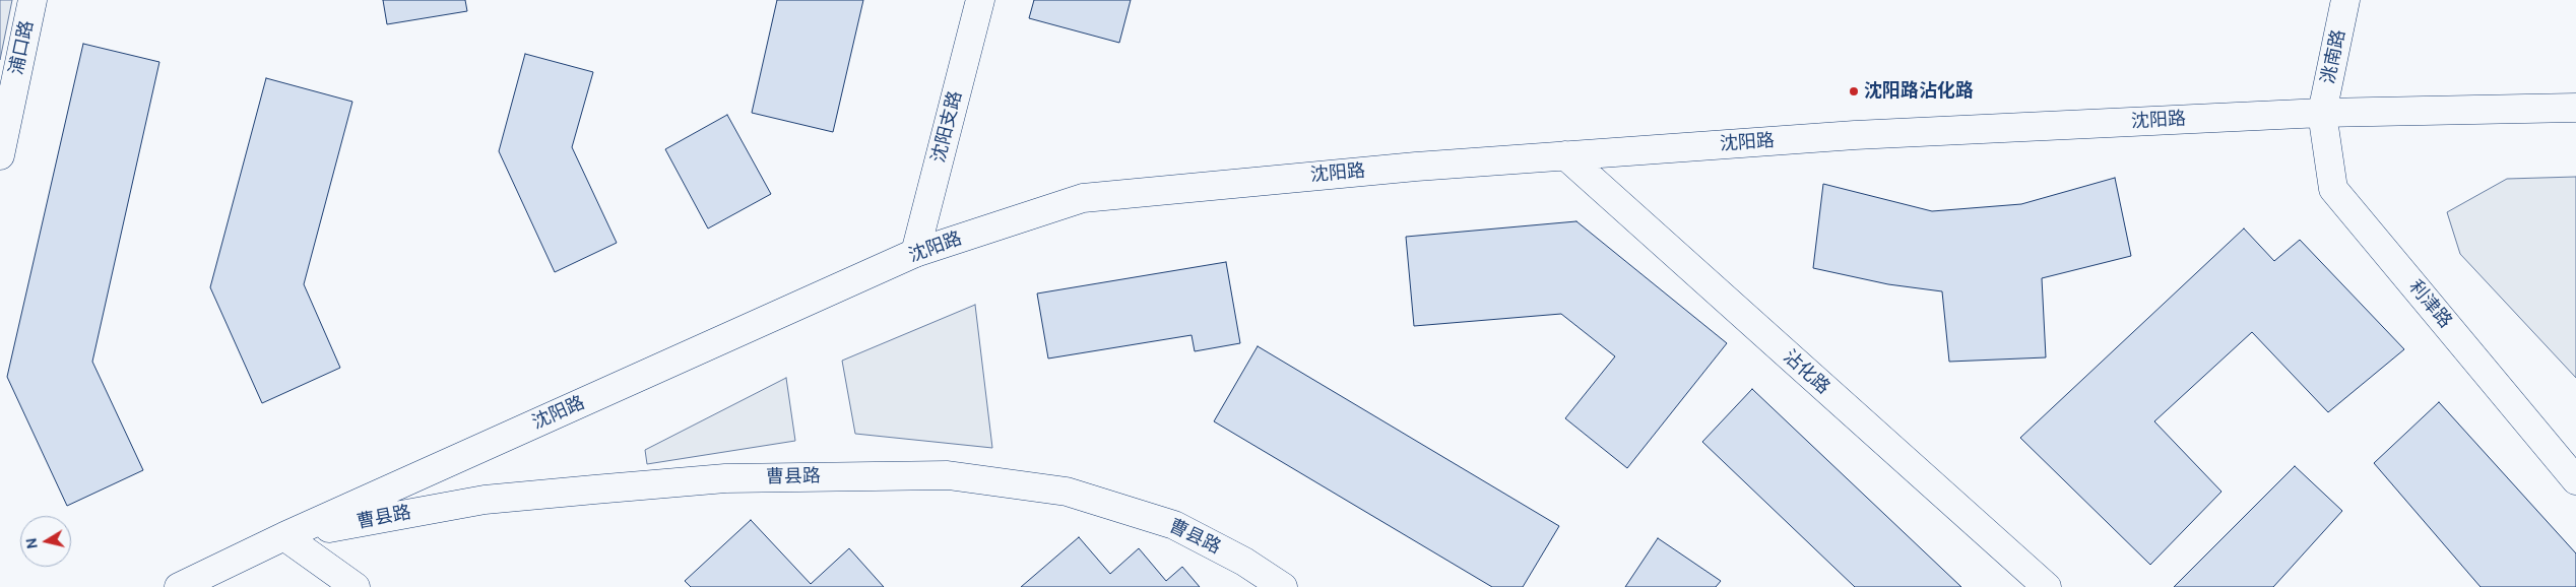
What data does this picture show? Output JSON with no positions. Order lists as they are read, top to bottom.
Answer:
{
  "streets": {
    "street": [
      "浦口路",
      "洮南路",
      "沈阳路",
      "沈阳支路",
      "利津路",
      "沾化路",
      "曹县路"
    ]
  },
  "crossings": [
    ["洮南路", "沈阳路"],
    ["洮南路", "利津路"],
    ["沈阳路", "沈阳支路"],
    ["沈阳路", "利津路"],
    ["沈阳路", "沾化路"],
    ["沈阳路", "曹县路"]
  ],
  "places": ["沈阳路沾化路"],
  "north": "left"
}
